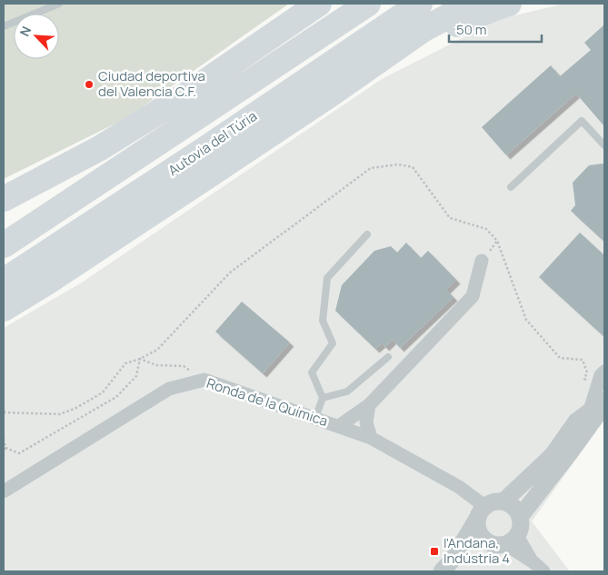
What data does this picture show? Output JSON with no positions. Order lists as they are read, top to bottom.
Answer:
{
  "streets": {
    "highway": ["Autovia del Túria"],
    "street": ["Ronda de la Química"]
  },
  "places": {
    "other": ["Ciudad deportiva del Valencia C.F."],
    "transit": ["l'Andana, Indústria 4"]
  },
  "scale_bar": "50 m",
  "north": "top left"
}
